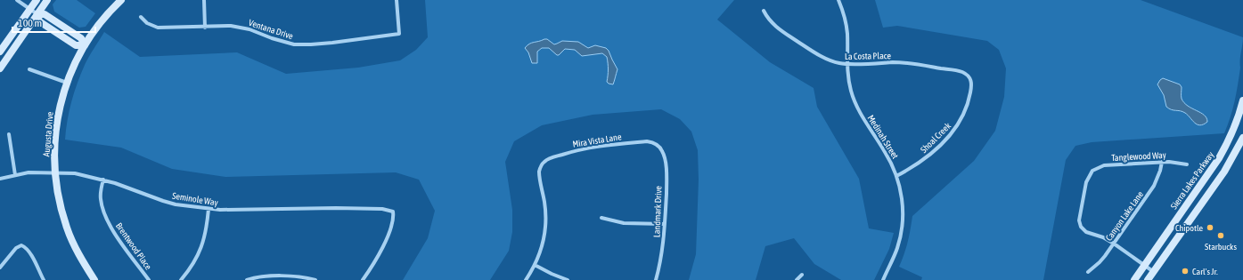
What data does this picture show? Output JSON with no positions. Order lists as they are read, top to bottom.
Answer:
{
  "streets": {
    "street": [
      "Ventana Drive",
      "La Costa Place",
      "Augusta Drive",
      "Medinah Street",
      "Shoal Creek",
      "Mira Vista Lane",
      "Tanglewood Way",
      "Sierra Lakes Parkway",
      "Seminole Way",
      "Landmark Drive",
      "Canyon Lake Lane",
      "Brentwood Place"
    ]
  },
  "crossings": [
    ["La Costa Place", "Medinah Street"],
    ["La Costa Place", "Shoal Creek"],
    ["Augusta Drive", "Seminole Way"],
    ["Medinah Street", "Shoal Creek"],
    ["Mira Vista Lane", "Landmark Drive"],
    ["Tanglewood Way", "Canyon Lake Lane"],
    ["Seminole Way", "Brentwood Place"]
  ],
  "places": ["Chipotle", "Starbucks", "Carl's Jr."],
  "scale_bar": "100 m"
}
